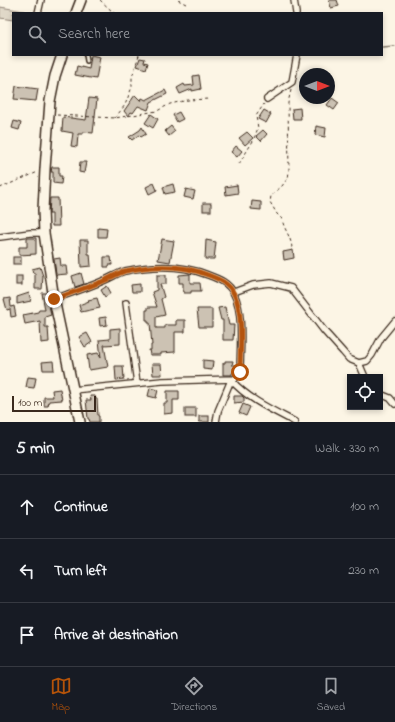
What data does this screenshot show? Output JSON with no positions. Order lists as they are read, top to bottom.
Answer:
{
  "scale_bar": "100 m",
  "north": "right",
  "page": {
    "search": "Search here",
    "scale": "100 m",
    "heading": ["5 min", "Walk · 330 m"],
    "list": [
      ["Continue", "100 m"],
      ["Turn left", "230 m"],
      "Arrive at destination"
    ],
    "nav": ["Map", "Directions", "Saved"]
  }
}
